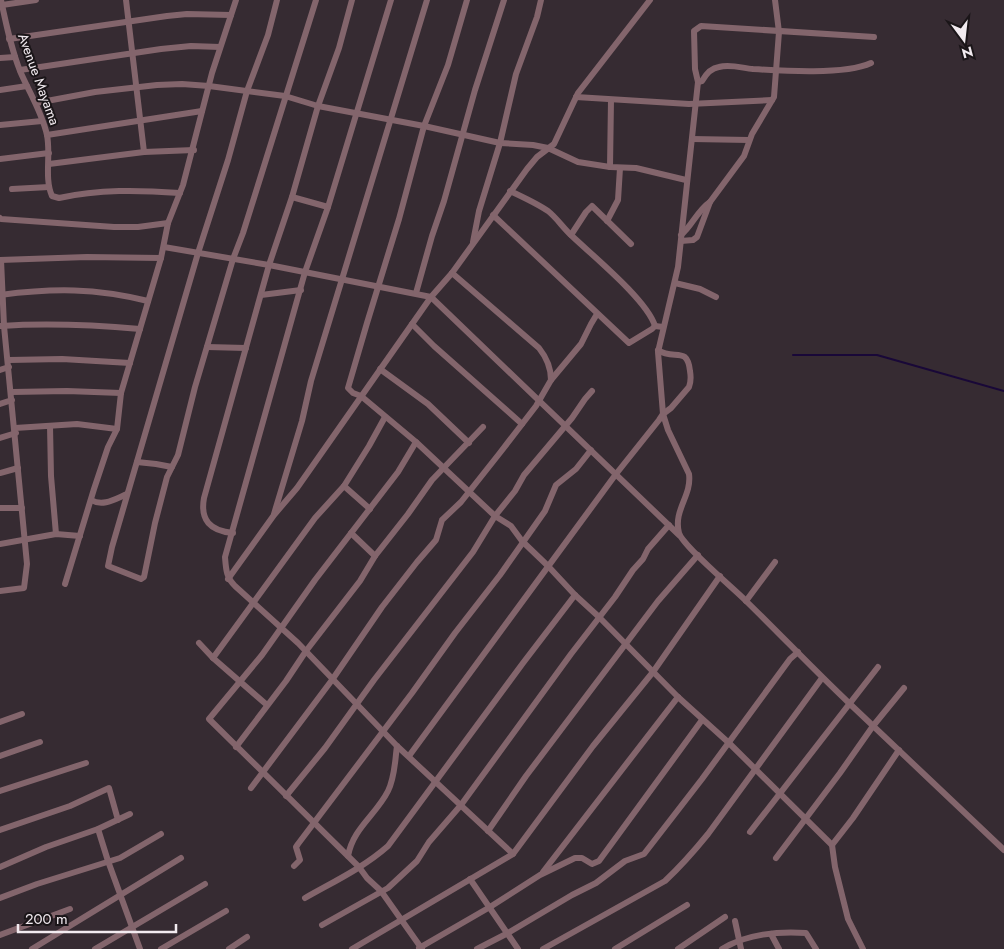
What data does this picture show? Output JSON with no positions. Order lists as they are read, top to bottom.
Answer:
{
  "streets": {
    "street": ["Avenue Mayama"]
  },
  "scale_bar": "200 m",
  "north": "bottom"
}
